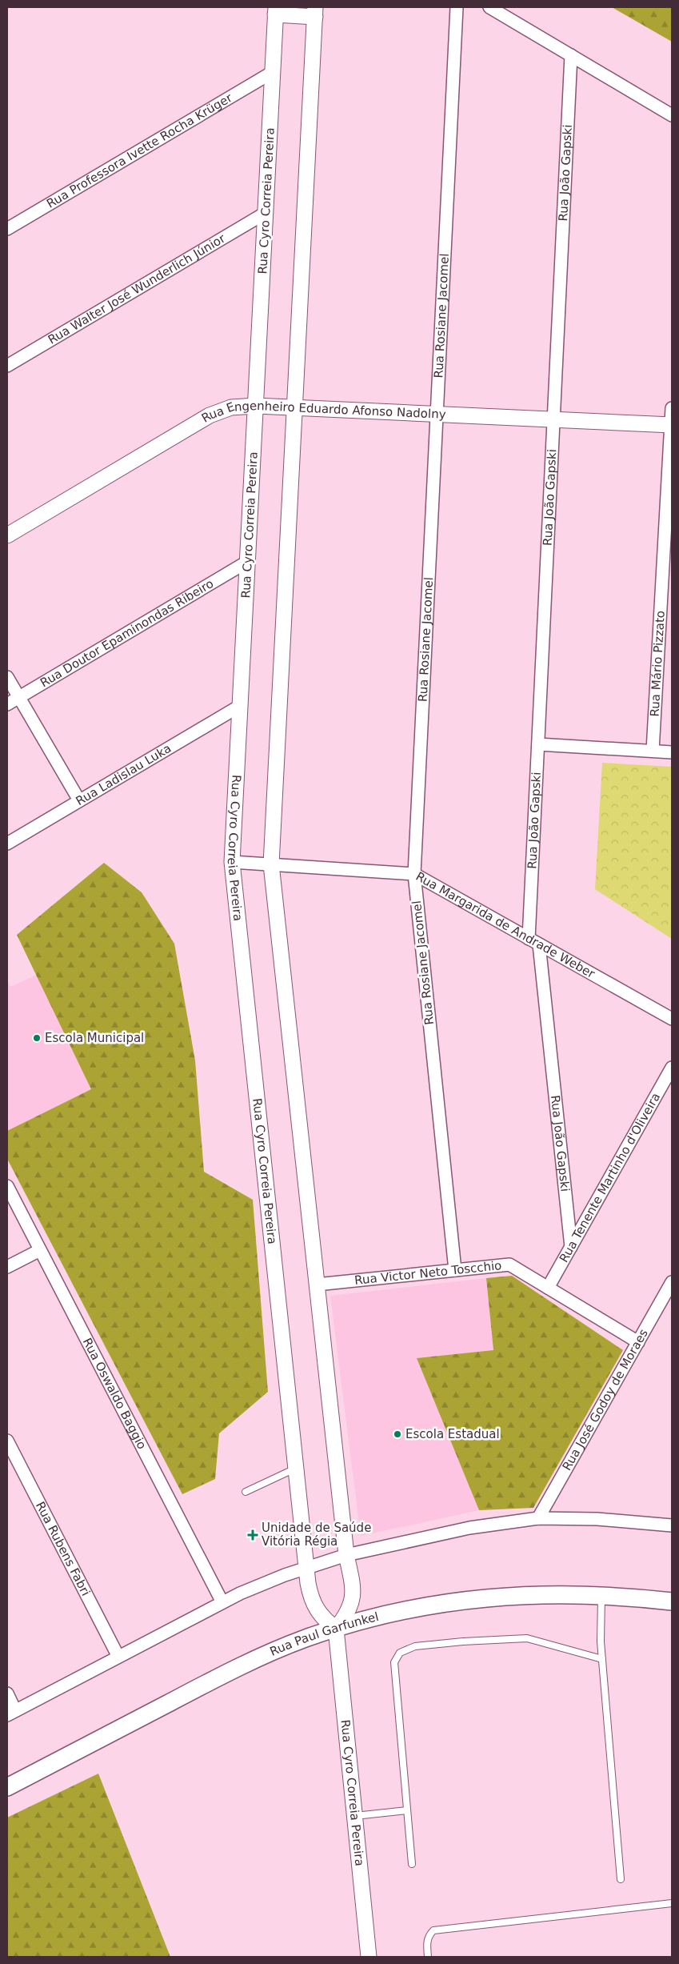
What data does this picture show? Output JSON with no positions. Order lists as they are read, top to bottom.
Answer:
{
  "streets": {
    "main road": ["Rua Paul Garfunkel"],
    "street": [
      "Rua Professora Ivette Rocha Krüger",
      "Rua João Gapski",
      "Rua Cyro Correia Pereira",
      "Rua Walter José Wunderlich Júnior",
      "Rua Rosiane Jacomel",
      "Rua Engenheiro Eduardo Afonso Nadolny",
      "Rua Doutor Epaminondas Ribeiro",
      "Rua Mário Pizzato",
      "Rua Ladislau Luka",
      "Rua Margarida de Andrade Weber",
      "Rua Tenente Martinho d'Oliveira",
      "Rua Victor Neto Toscchio",
      "Rua Oswaldo Baggio",
      "Rua José Godoy de Moraes",
      "Rua Rubens Fabri"
    ]
  },
  "crossings": [
    ["Rua Professora Ivette Rocha Krüger", "Rua Cyro Correia Pereira"],
    ["Rua João Gapski", "Rua Engenheiro Eduardo Afonso Nadolny"],
    ["Rua João Gapski", "Rua Margarida de Andrade Weber"],
    ["Rua João Gapski", "Rua Tenente Martinho d'Oliveira"],
    ["Rua Cyro Correia Pereira", "Rua Walter José Wunderlich Júnior"],
    ["Rua Cyro Correia Pereira", "Rua Engenheiro Eduardo Afonso Nadolny"],
    ["Rua Cyro Correia Pereira", "Rua Doutor Epaminondas Ribeiro"],
    ["Rua Cyro Correia Pereira", "Rua Ladislau Luka"],
    ["Rua Cyro Correia Pereira", "Rua Margarida de Andrade Weber"],
    ["Rua Cyro Correia Pereira", "Rua Paul Garfunkel"],
    ["Rua Rosiane Jacomel", "Rua Engenheiro Eduardo Afonso Nadolny"],
    ["Rua Rosiane Jacomel", "Rua Margarida de Andrade Weber"],
    ["Rua Rosiane Jacomel", "Rua Victor Neto Toscchio"],
    ["Rua Engenheiro Eduardo Afonso Nadolny", "Rua Mário Pizzato"],
    ["Rua Tenente Martinho d'Oliveira", "Rua Victor Neto Toscchio"],
    ["Rua Victor Neto Toscchio", "Rua José Godoy de Moraes"]
  ],
  "places": {
    "other": ["Escola Municipal", "Escola Estadual"],
    "health": ["Unidade de Saúde Vitória Régia"]
  }
}
